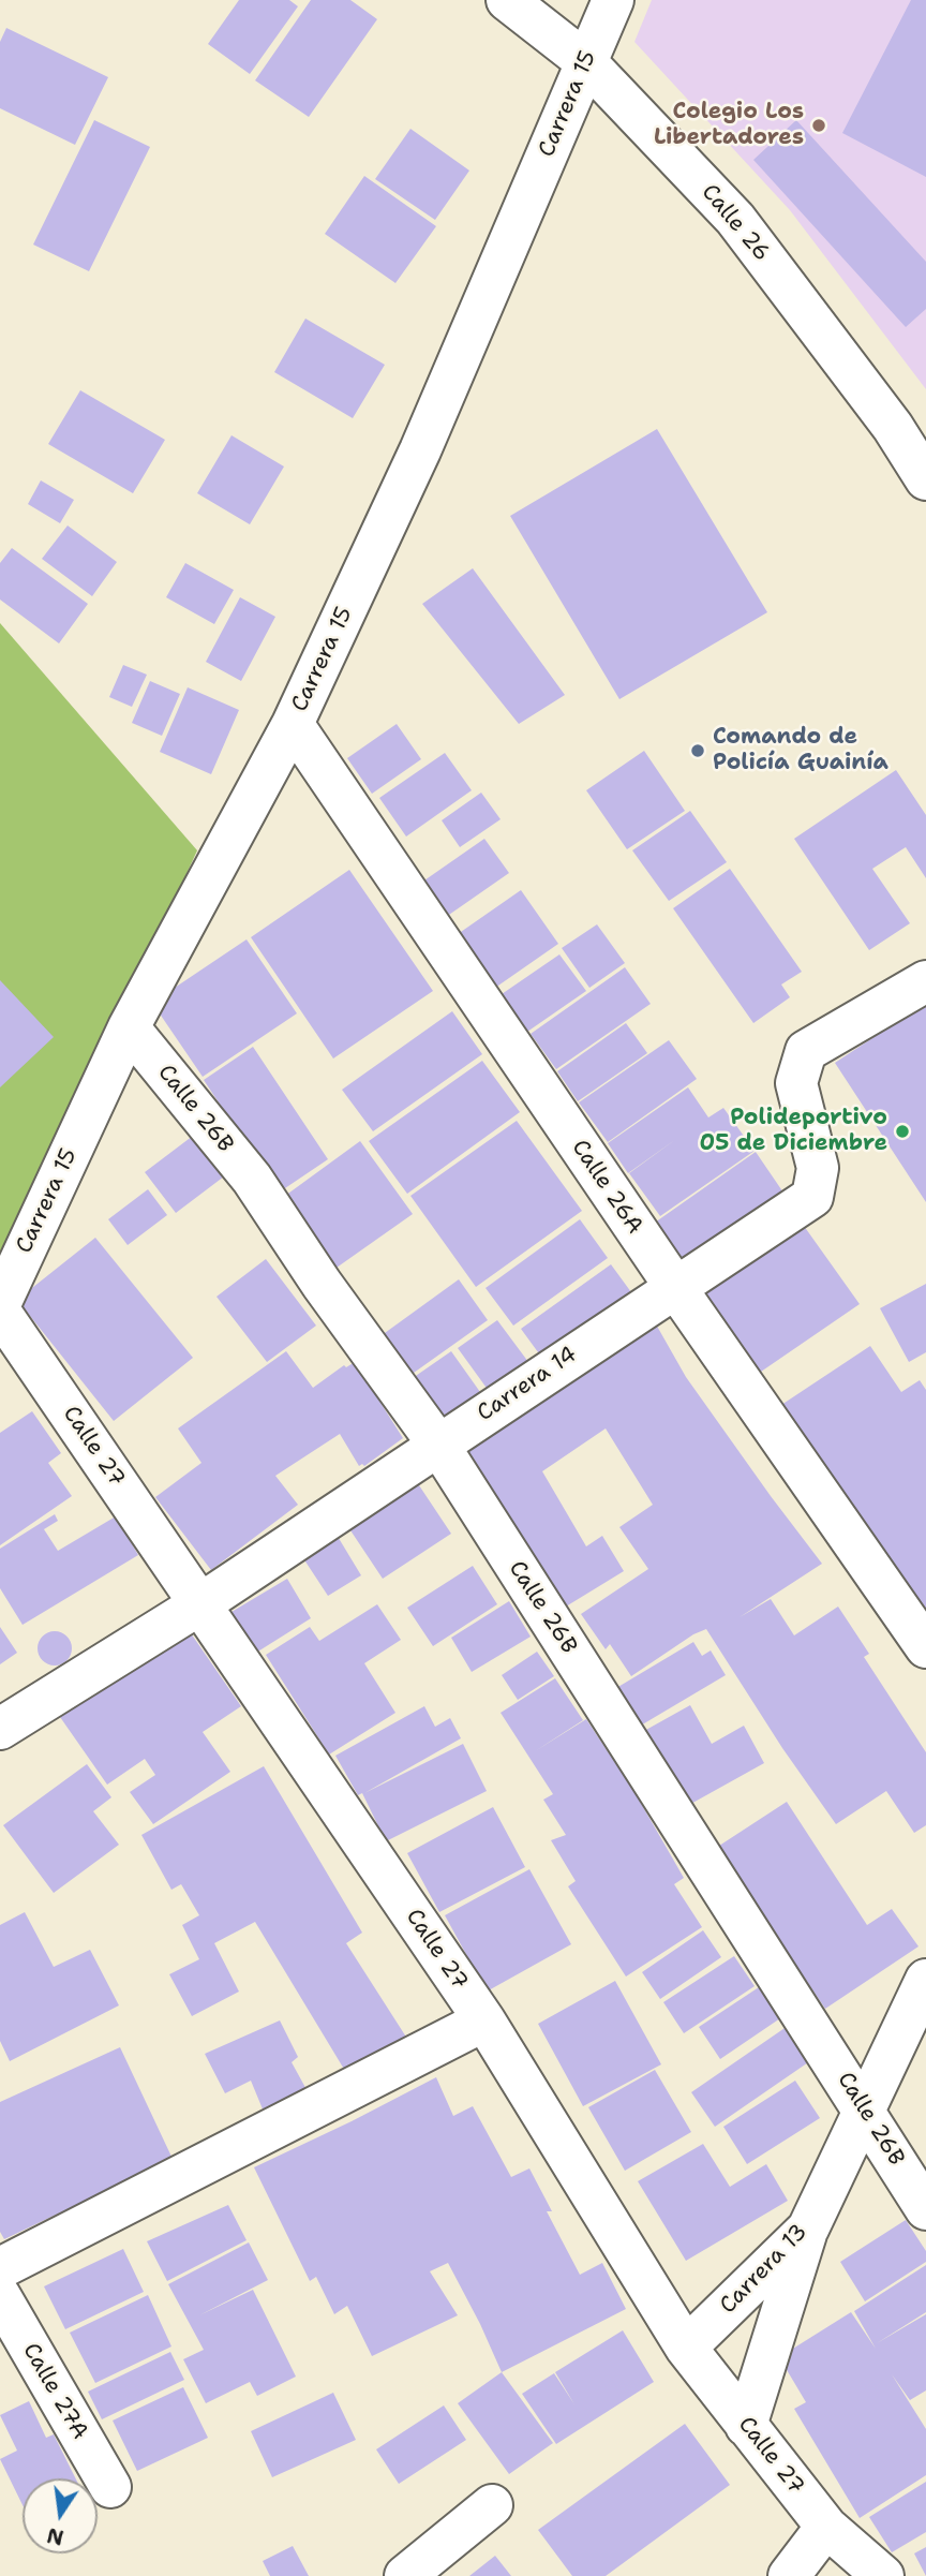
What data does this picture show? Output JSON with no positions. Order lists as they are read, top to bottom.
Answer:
{
  "streets": {
    "street": [
      "Carrera 15",
      "Calle 26",
      "Calle 26B",
      "Calle 26A",
      "Carrera 14",
      "Calle 27",
      "Carrera 13",
      "Calle 27A"
    ]
  },
  "crossings": [
    ["Carrera 15", "Calle 26"],
    ["Carrera 15", "Calle 26B"],
    ["Carrera 15", "Calle 26A"],
    ["Calle 26B", "Carrera 14"],
    ["Calle 26B", "Carrera 13"],
    ["Calle 26A", "Carrera 14"],
    ["Carrera 14", "Calle 27"],
    ["Calle 27", "Carrera 13"]
  ],
  "places": ["Colegio Los Libertadores", "Comando de Policía Guainía", "Polideportivo 05 de Diciembre"],
  "north": "bottom"
}
